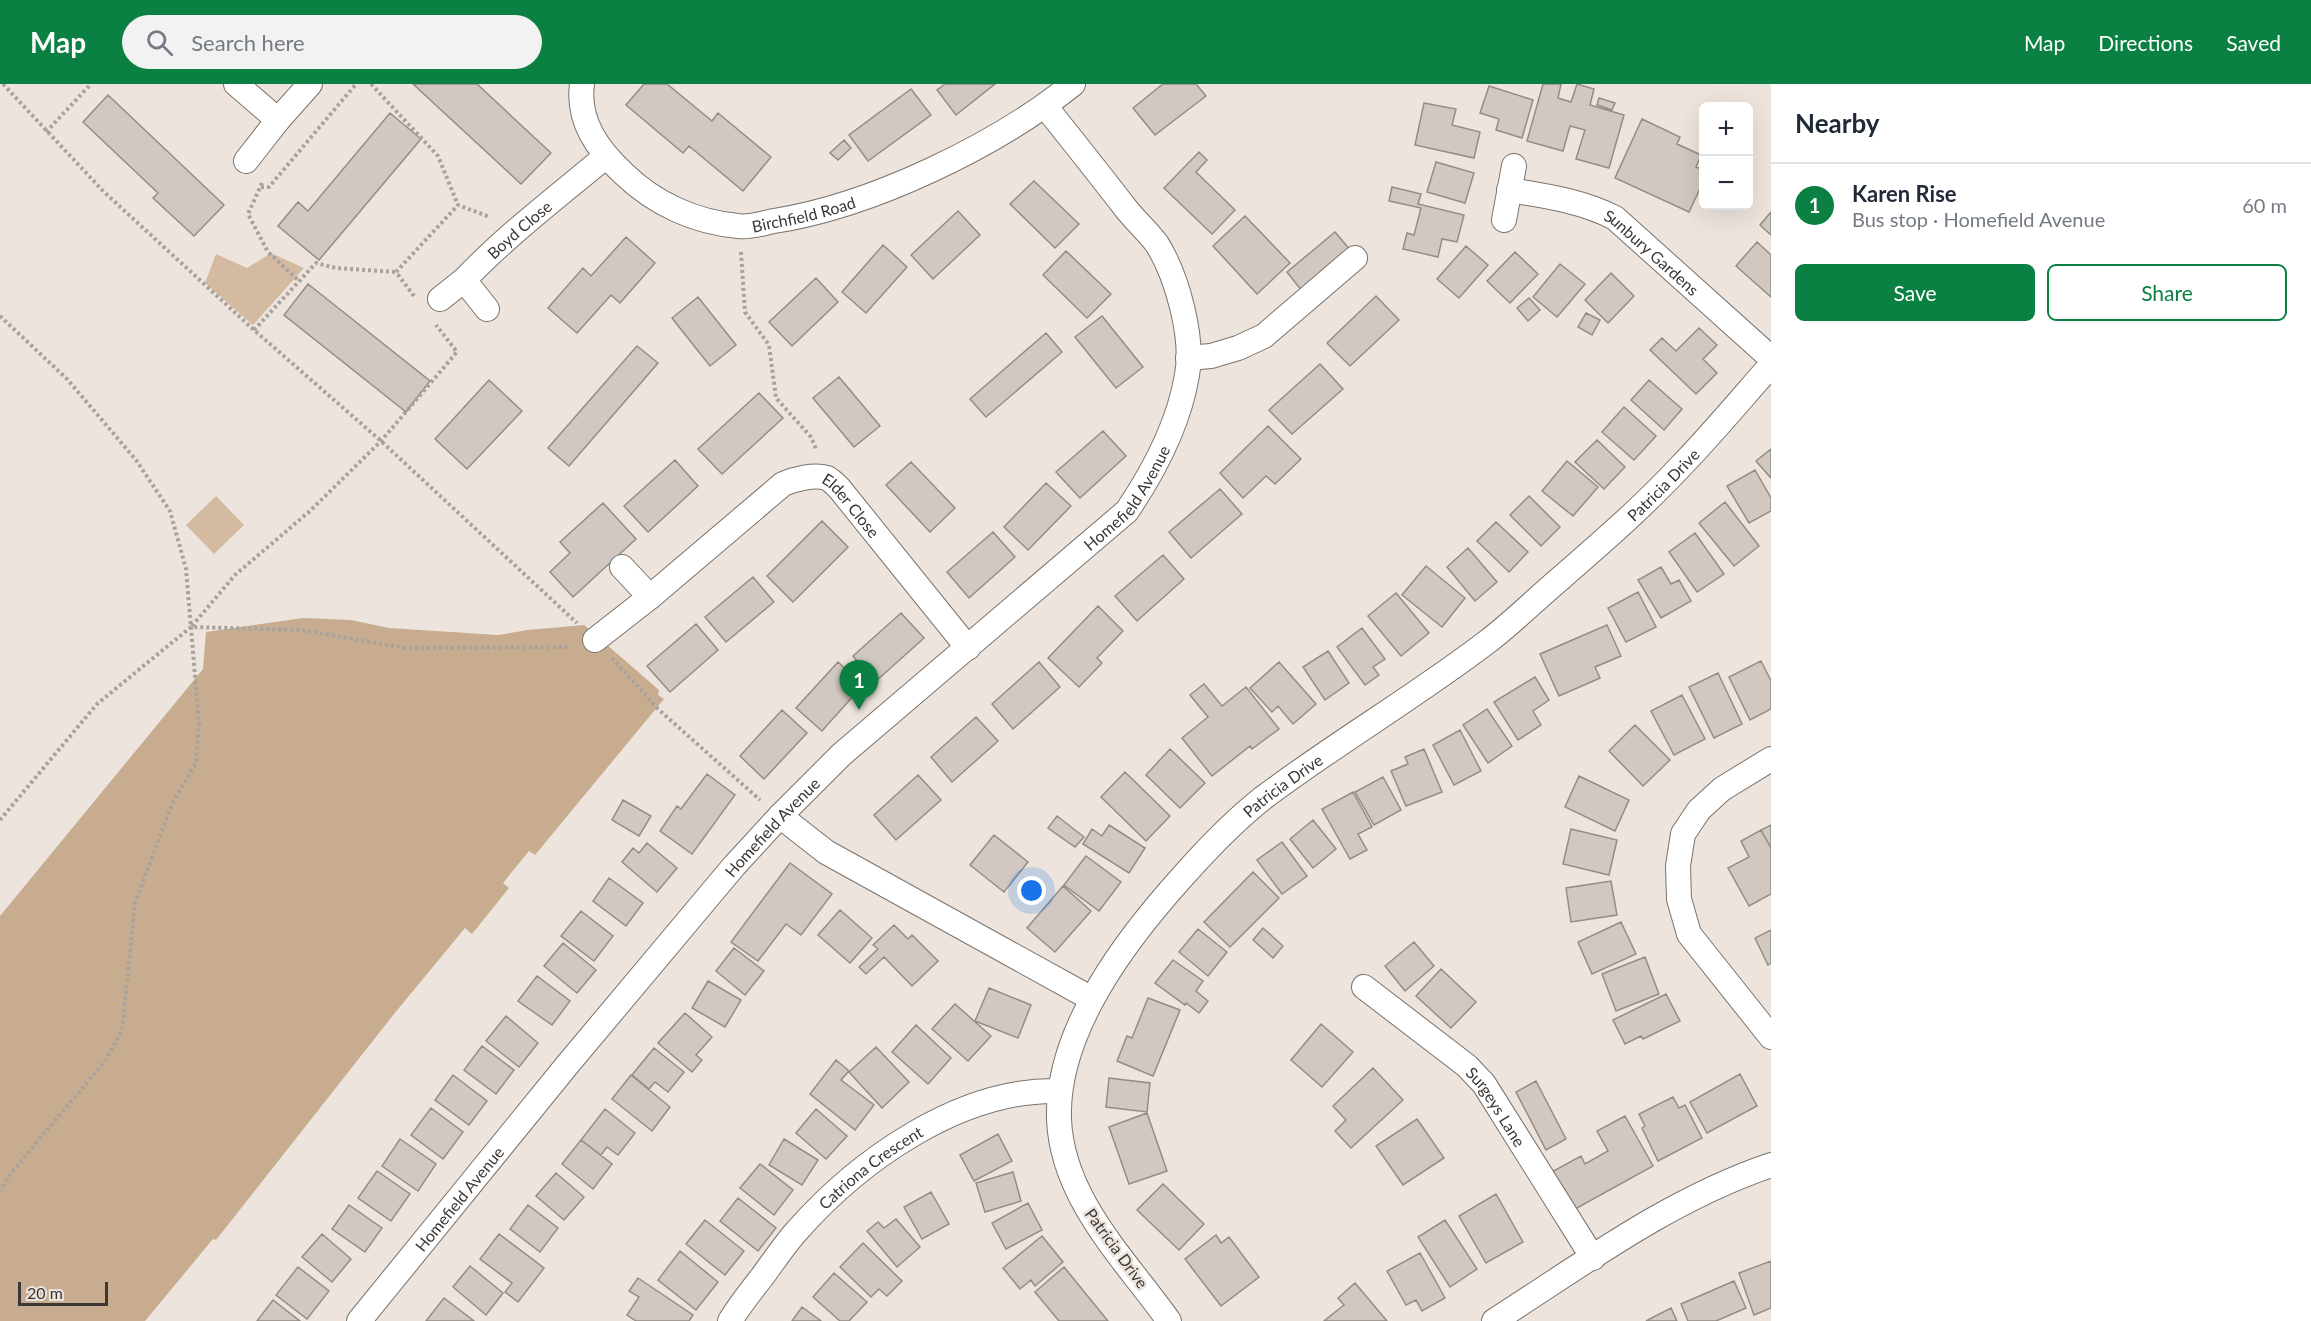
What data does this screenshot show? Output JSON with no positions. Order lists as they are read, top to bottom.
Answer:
{
  "streets": {
    "street": [
      "Birchfield Road",
      "Boyd Close",
      "Sunbury Gardens",
      "Patricia Drive",
      "Homefield Avenue",
      "Elder Close",
      "Surgeys Lane",
      "Catriona Crescent"
    ]
  },
  "crossings": [
    ["Birchfield Road", "Boyd Close"],
    ["Birchfield Road", "Homefield Avenue"],
    ["Patricia Drive", "Catriona Crescent"],
    ["Homefield Avenue", "Elder Close"]
  ],
  "scale_bar": "20 m",
  "page": {
    "header": "Map",
    "search": "Search here",
    "nav": ["Map", "Directions", "Saved"],
    "heading": "Nearby",
    "map_buttons": ["+", "−"],
    "list": [
      {
        "mark": "1",
        "name": "Karen Rise",
        "note": "Bus stop · Homefield Avenue",
        "value": "60 m"
      }
    ],
    "buttons": ["Save", "Share"],
    "pins": "1",
    "scale": "20 m"
  }
}
